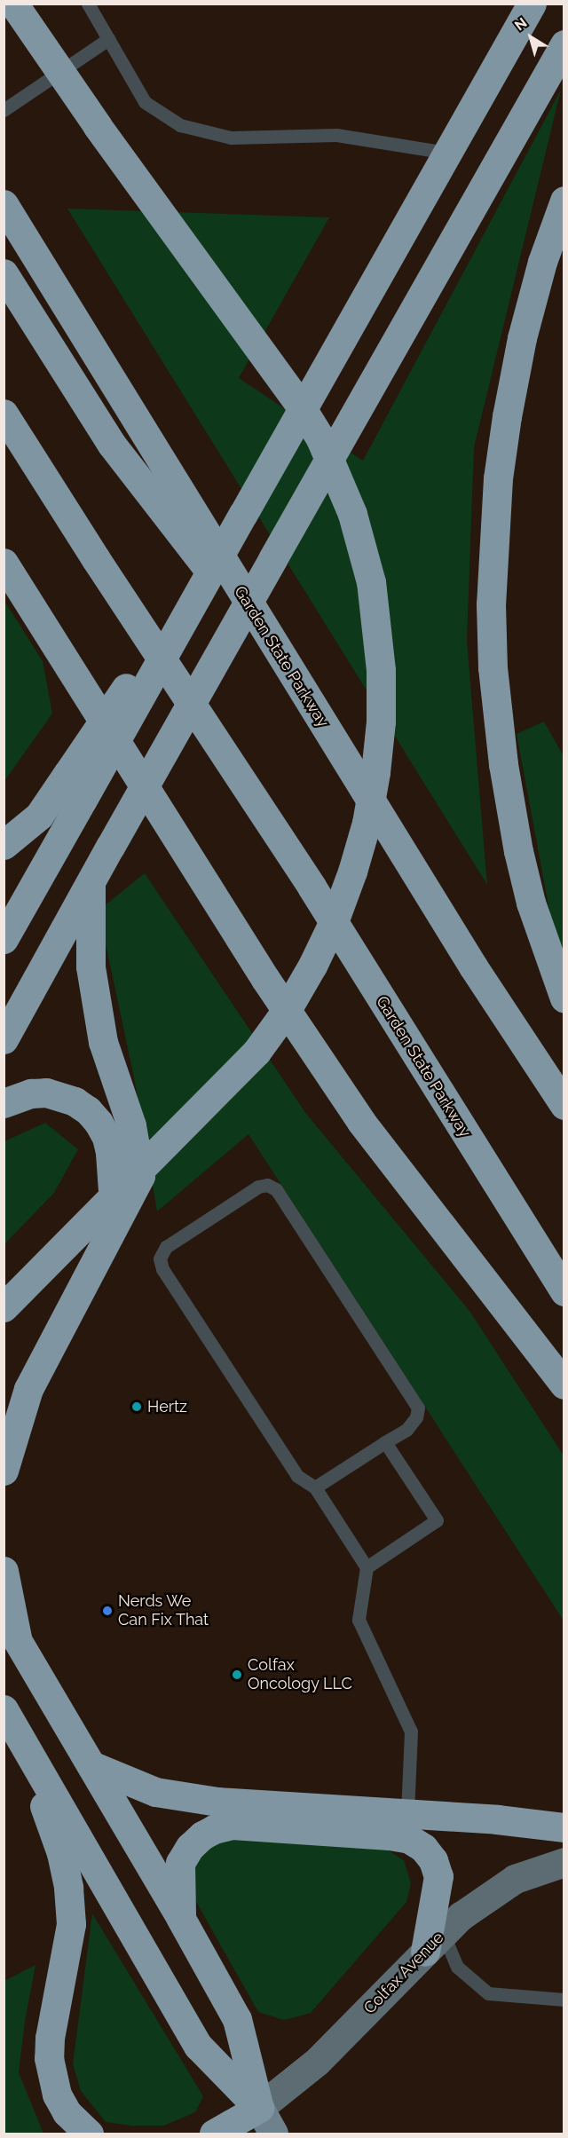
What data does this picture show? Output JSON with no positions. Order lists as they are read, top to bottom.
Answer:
{
  "streets": {
    "highway": ["Garden State Parkway"],
    "street": ["Colfax Avenue"]
  },
  "places": ["Hertz", "Nerds We Can Fix That", "Colfax Oncology LLC"],
  "north": "top left"
}
